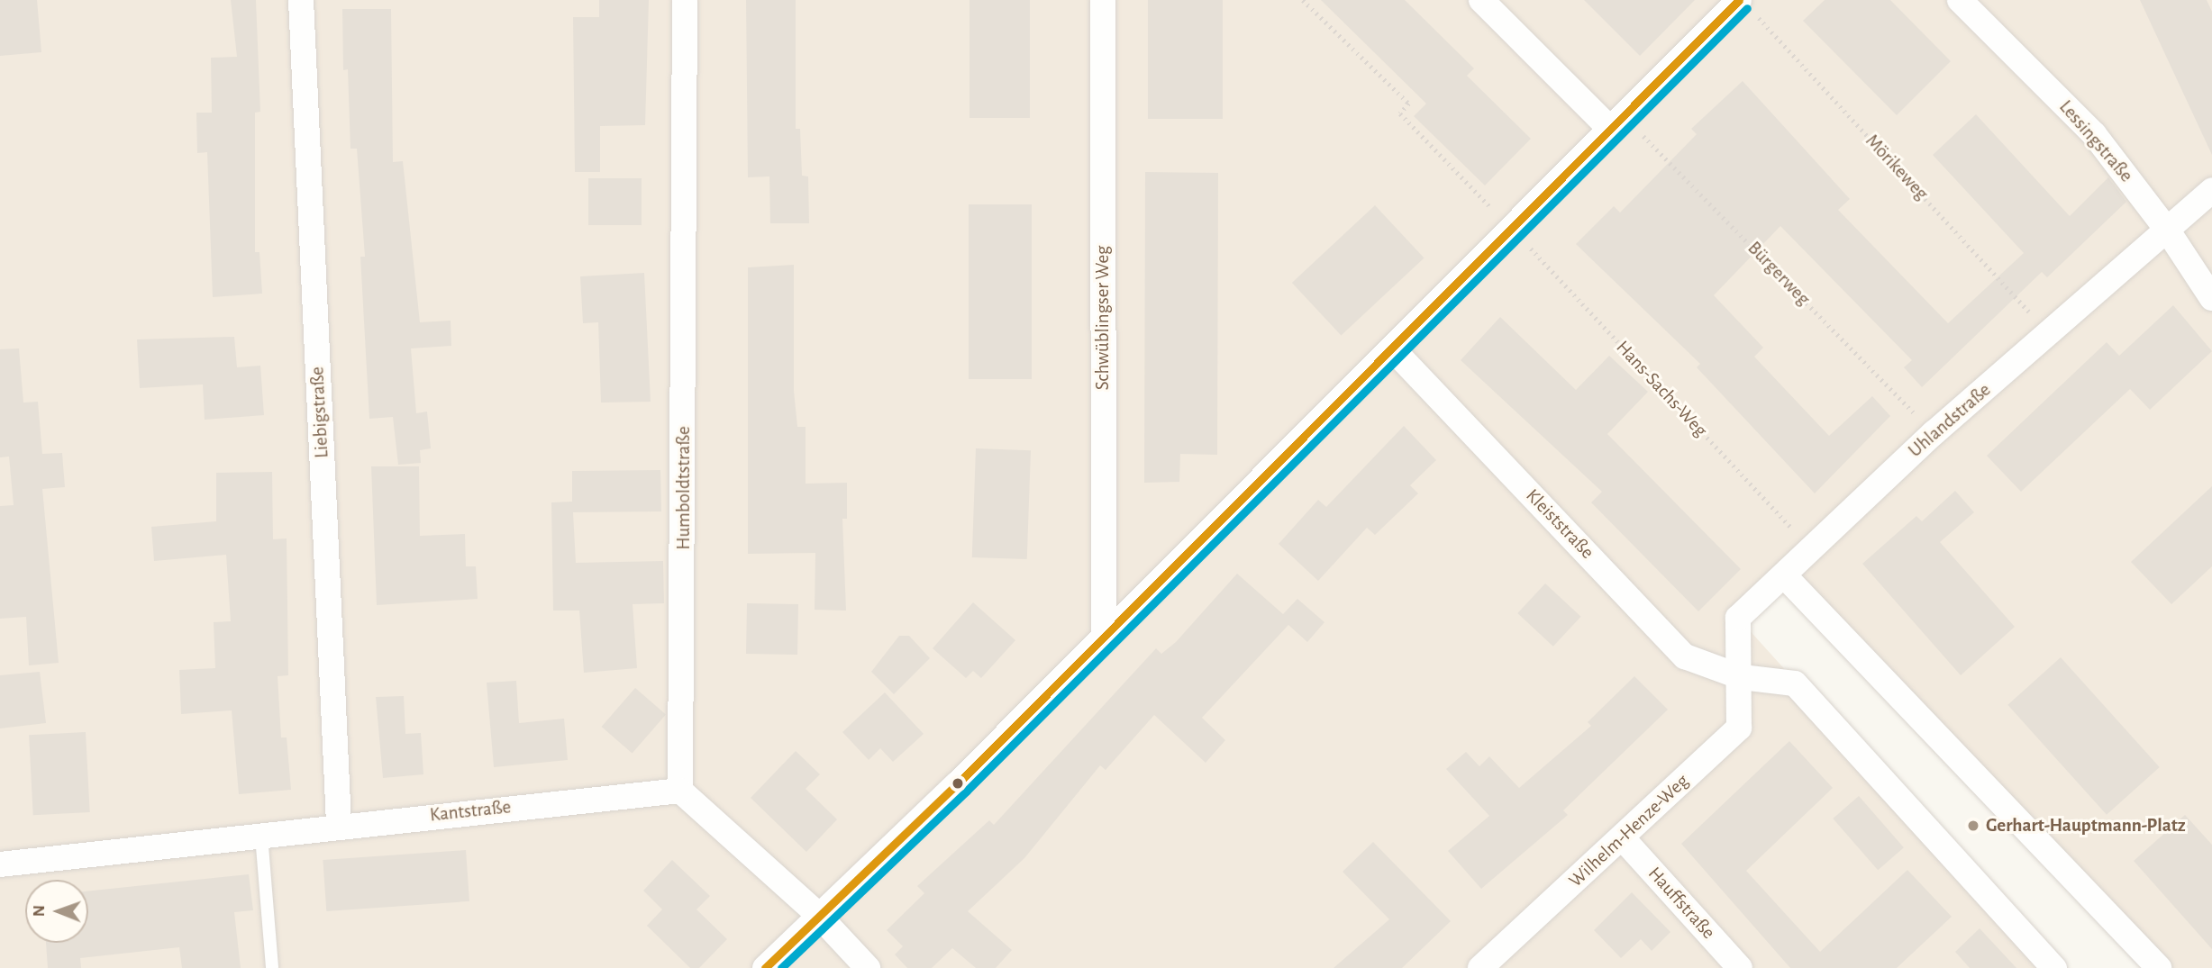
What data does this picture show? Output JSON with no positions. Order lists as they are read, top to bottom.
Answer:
{
  "streets": {
    "street": [
      "Lessingstraße",
      "Schwüblingser Weg",
      "Liebigstraße",
      "Uhlandstraße",
      "Humboldtstraße",
      "Kleiststraße",
      "Kantstraße",
      "Wilhelm-Henze-Weg",
      "Hauffstraße"
    ],
    "path": ["Mörikeweg", "Bürgerweg", "Hans-Sachs-Weg"]
  },
  "crossings": [
    ["Lessingstraße", "Uhlandstraße"],
    ["Mörikeweg", "Uhlandstraße"],
    ["Bürgerweg", "Uhlandstraße"],
    ["Hans-Sachs-Weg", "Uhlandstraße"],
    ["Liebigstraße", "Kantstraße"],
    ["Uhlandstraße", "Kleiststraße"],
    ["Uhlandstraße", "Wilhelm-Henze-Weg"],
    ["Humboldtstraße", "Kantstraße"],
    ["Kleiststraße", "Wilhelm-Henze-Weg"],
    ["Wilhelm-Henze-Weg", "Hauffstraße"]
  ],
  "places": ["Gerhart-Hauptmann-Platz"],
  "north": "left"
}
